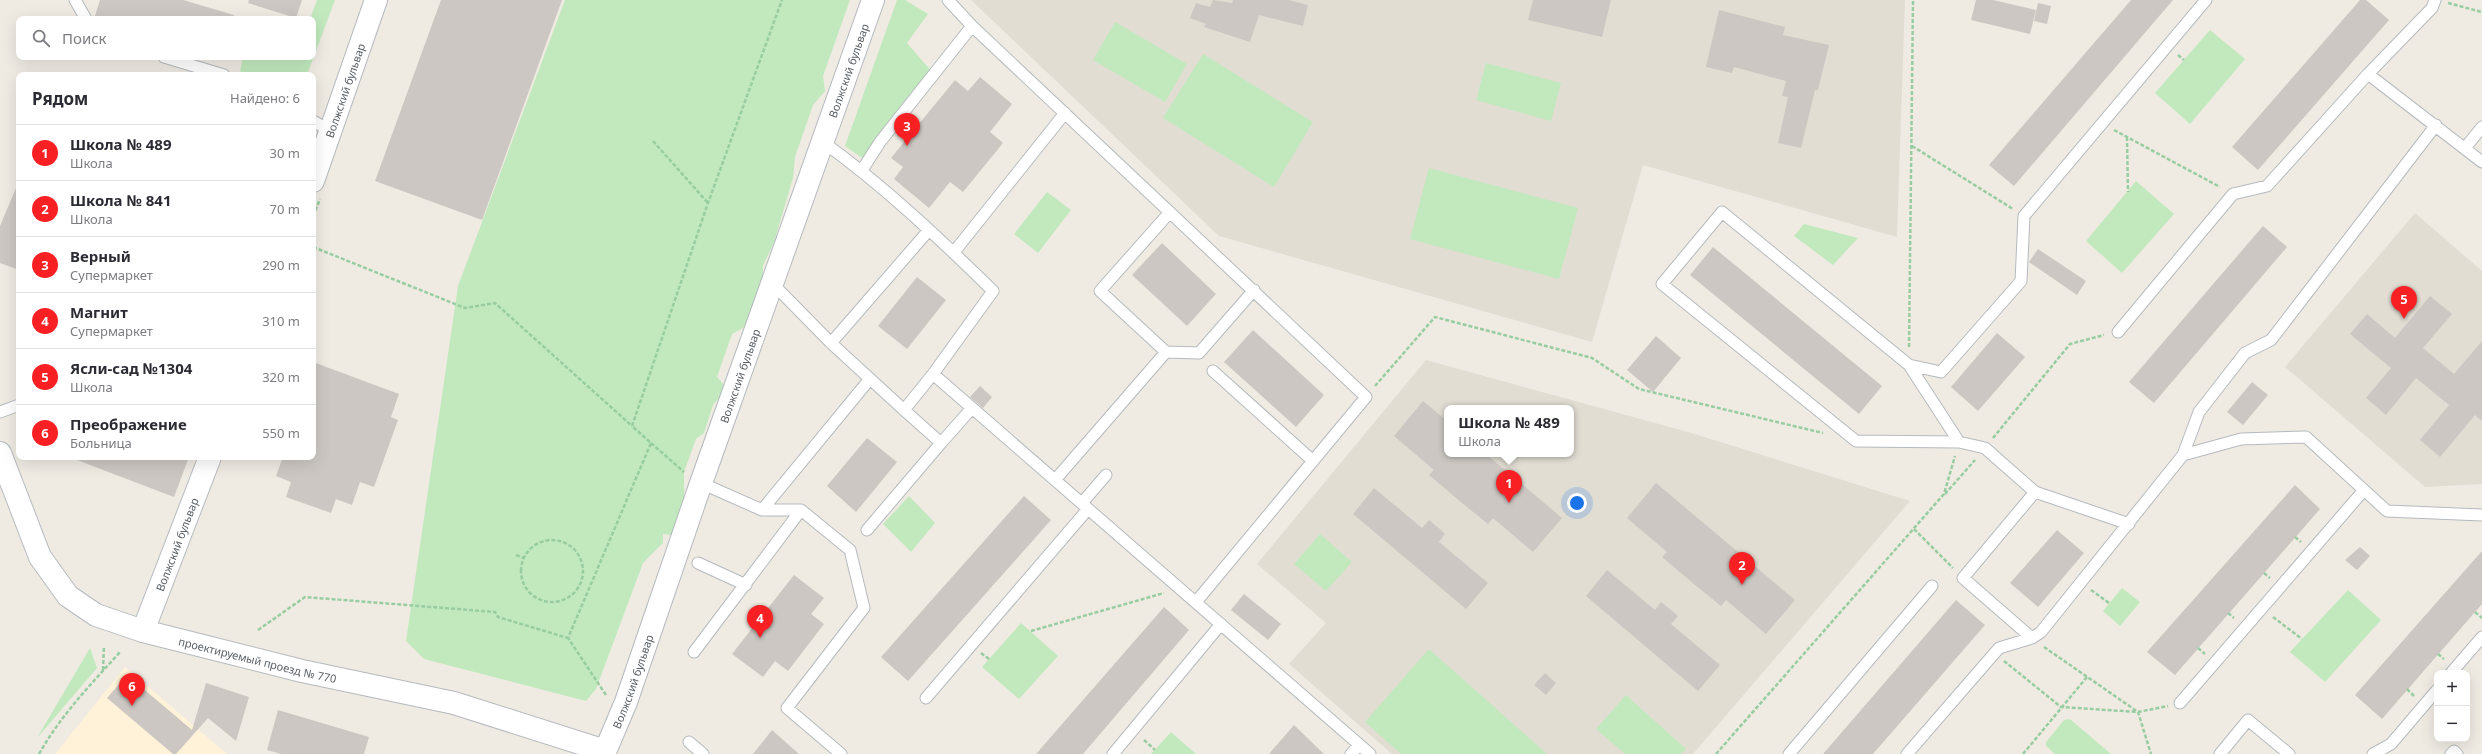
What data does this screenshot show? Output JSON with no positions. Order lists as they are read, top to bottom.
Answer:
{
  "streets": {
    "street": ["Волжский бульвар", "проектируемый проезд № 770"]
  },
  "crossings": [
    ["Волжский бульвар", "проектируемый проезд № 770"]
  ],
  "page": {
    "search": "Поиск",
    "heading": ["Рядом", "Найдено: 6"],
    "pins": [
      "3",
      "5",
      "1",
      "2",
      "4",
      "6"
    ],
    "list": [
      {
        "mark": "1",
        "name": "Школа № 489",
        "note": "Школа",
        "value": "30 m"
      },
      {
        "mark": "2",
        "name": "Школа № 841",
        "note": "Школа",
        "value": "70 m"
      },
      {
        "mark": "3",
        "name": "Верный",
        "note": "Супермаркет",
        "value": "290 m"
      },
      {
        "mark": "4",
        "name": "Магнит",
        "note": "Супермаркет",
        "value": "310 m"
      },
      {
        "mark": "5",
        "name": "Ясли-сад №1304",
        "note": "Школа",
        "value": "320 m"
      },
      {
        "mark": "6",
        "name": "Преображение",
        "note": "Больница",
        "value": "550 m"
      }
    ],
    "popup": ["Школа № 489", "Школа"],
    "map_buttons": ["+", "−"]
  }
}
